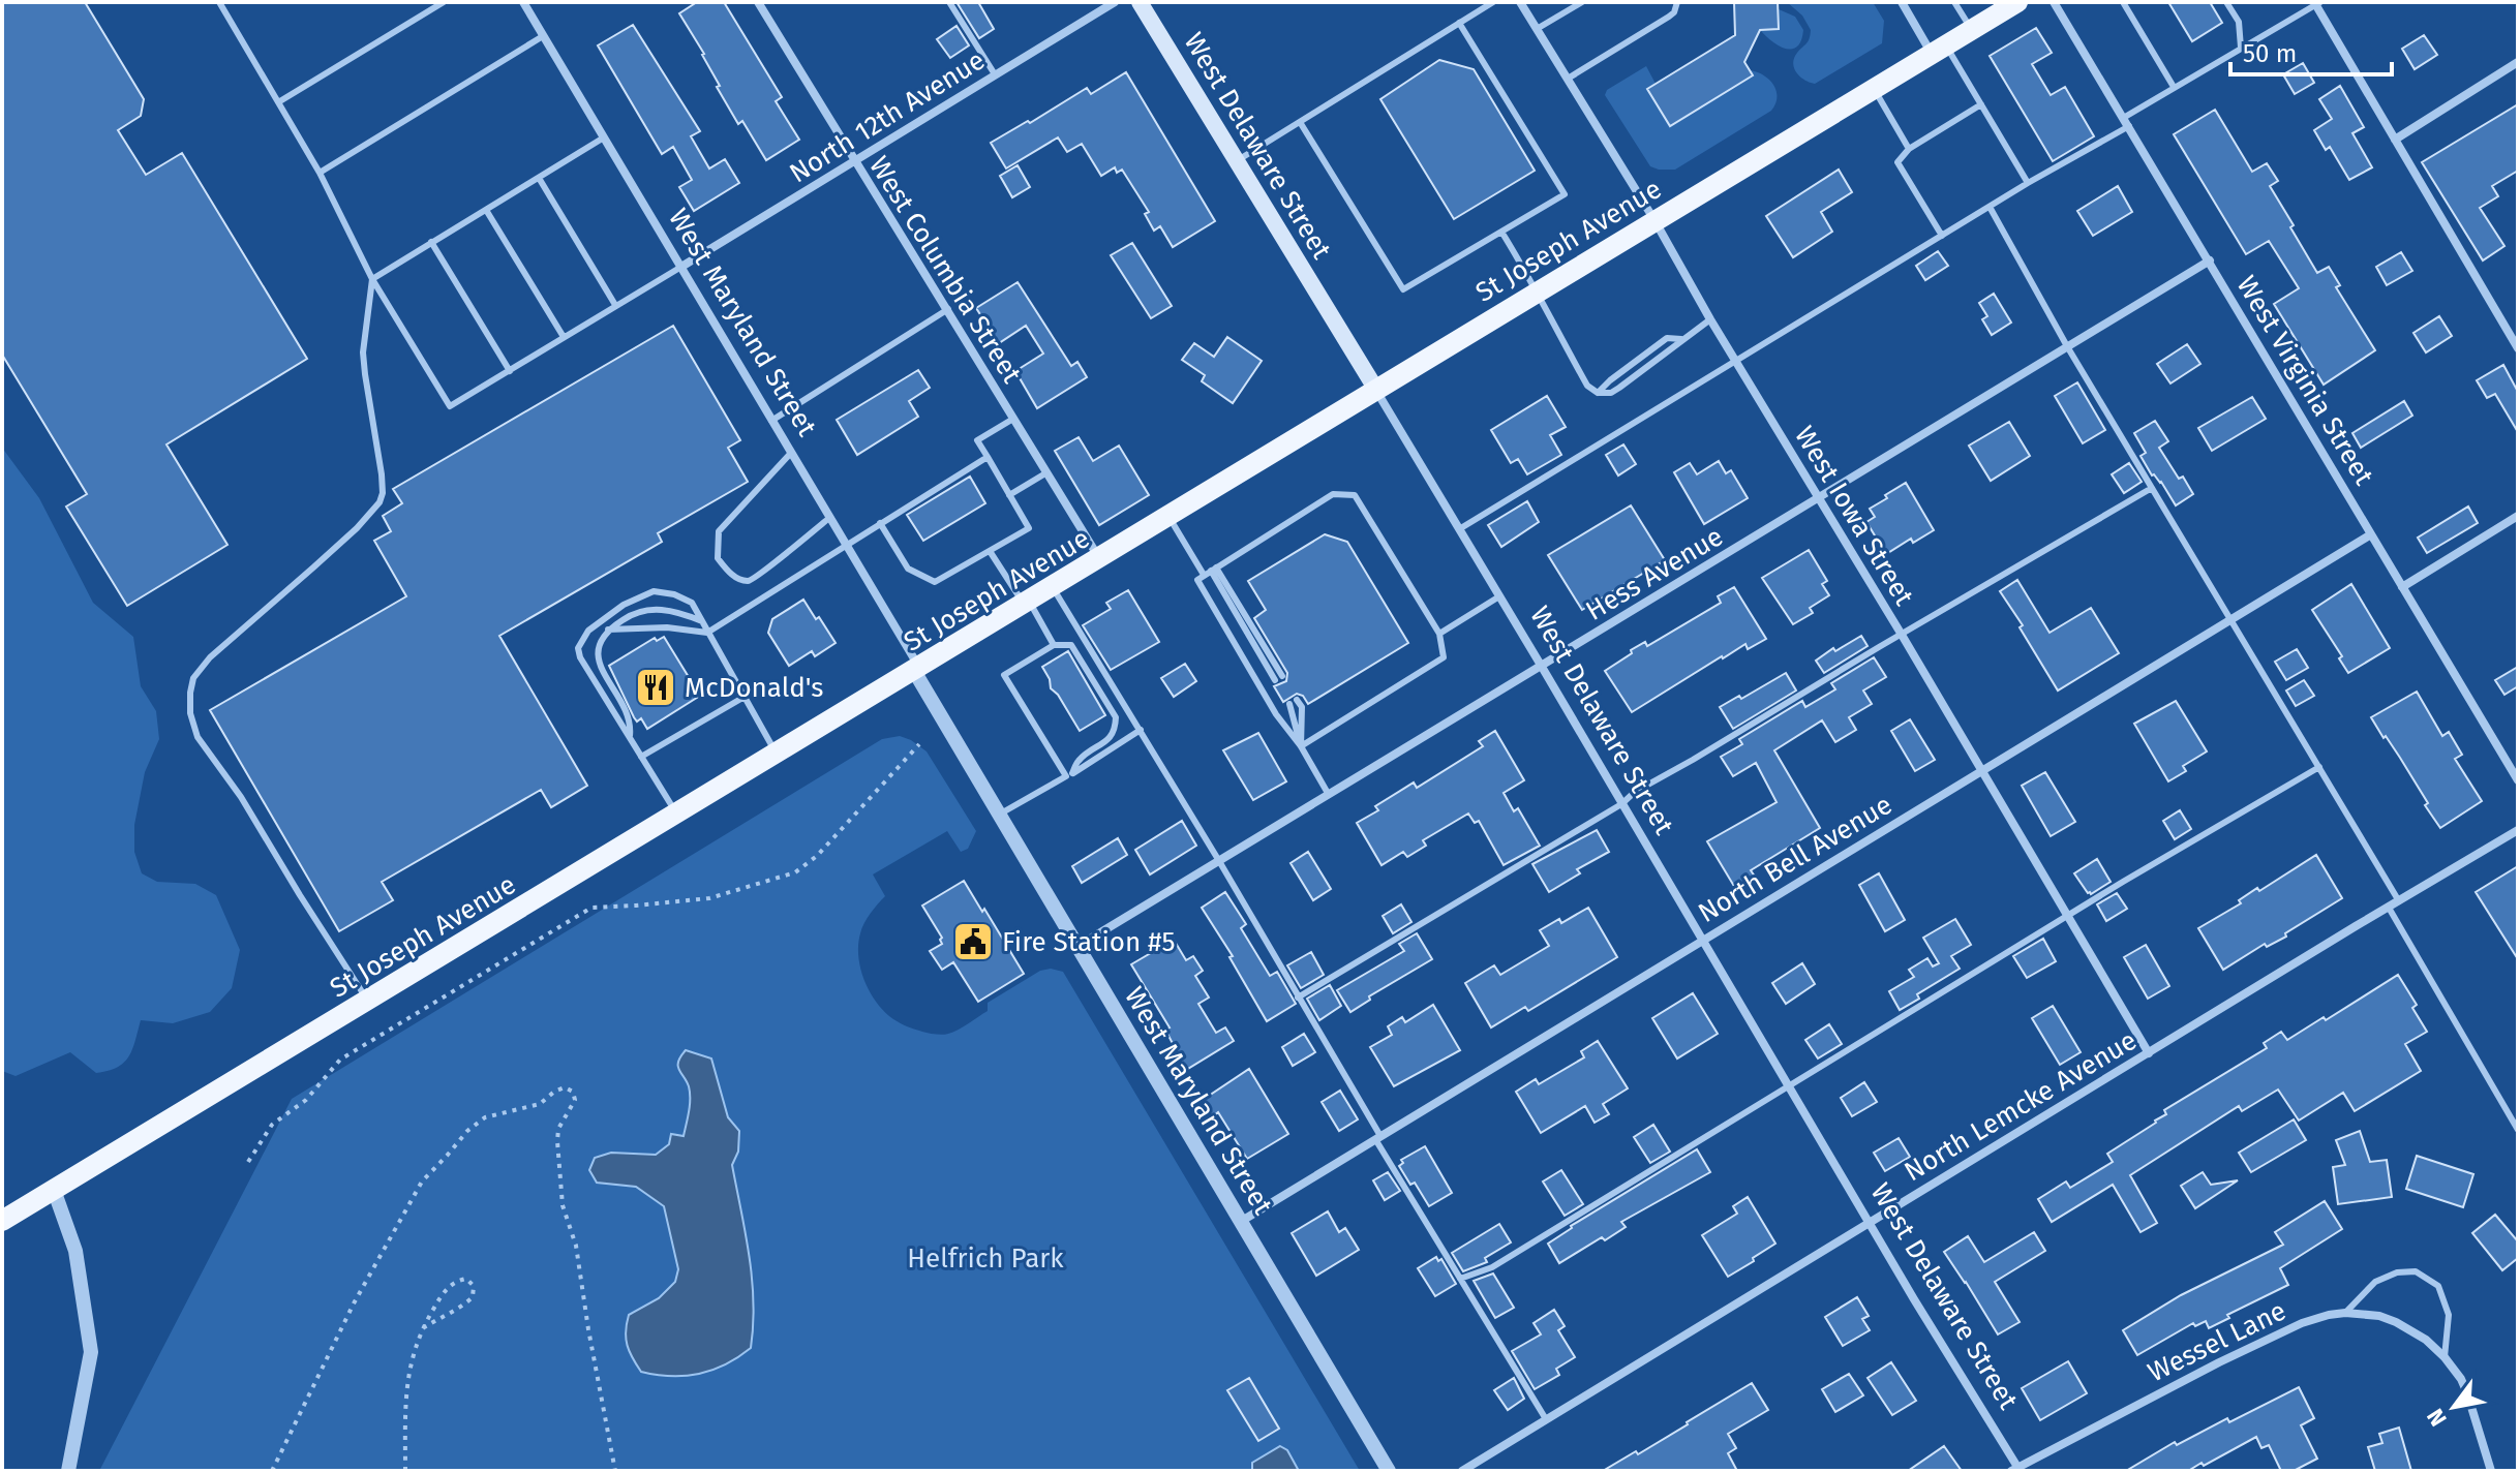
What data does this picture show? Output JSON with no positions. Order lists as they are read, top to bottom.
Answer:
{
  "streets": {
    "main road": ["West Delaware Street", "St Joseph Avenue"],
    "street": [
      "North 12th Avenue",
      "West Columbia Street",
      "West Maryland Street",
      "West Virginia Street",
      "West Iowa Street",
      "Hess Avenue",
      "North Bell Avenue",
      "North Lemcke Avenue",
      "Wessel Lane"
    ]
  },
  "crossings": [
    ["North 12th Avenue", "West Columbia Street"],
    ["North 12th Avenue", "West Maryland Street"],
    ["West Delaware Street", "St Joseph Avenue"],
    ["West Delaware Street", "Hess Avenue"],
    ["West Delaware Street", "North Bell Avenue"],
    ["West Delaware Street", "North Lemcke Avenue"],
    ["West Delaware Street", "Wessel Lane"],
    ["St Joseph Avenue", "West Columbia Street"],
    ["St Joseph Avenue", "West Maryland Street"],
    ["St Joseph Avenue", "West Iowa Street"],
    ["West Maryland Street", "Hess Avenue"],
    ["West Maryland Street", "North Bell Avenue"],
    ["West Virginia Street", "Hess Avenue"],
    ["West Virginia Street", "North Bell Avenue"],
    ["West Iowa Street", "Hess Avenue"],
    ["West Iowa Street", "North Bell Avenue"],
    ["West Iowa Street", "North Lemcke Avenue"]
  ],
  "parks": ["Helfrich Park"],
  "places": {
    "restaurant": ["McDonald's"],
    "public building": ["Fire Station #5"]
  },
  "scale_bar": "50 m",
  "north": "bottom left"
}
